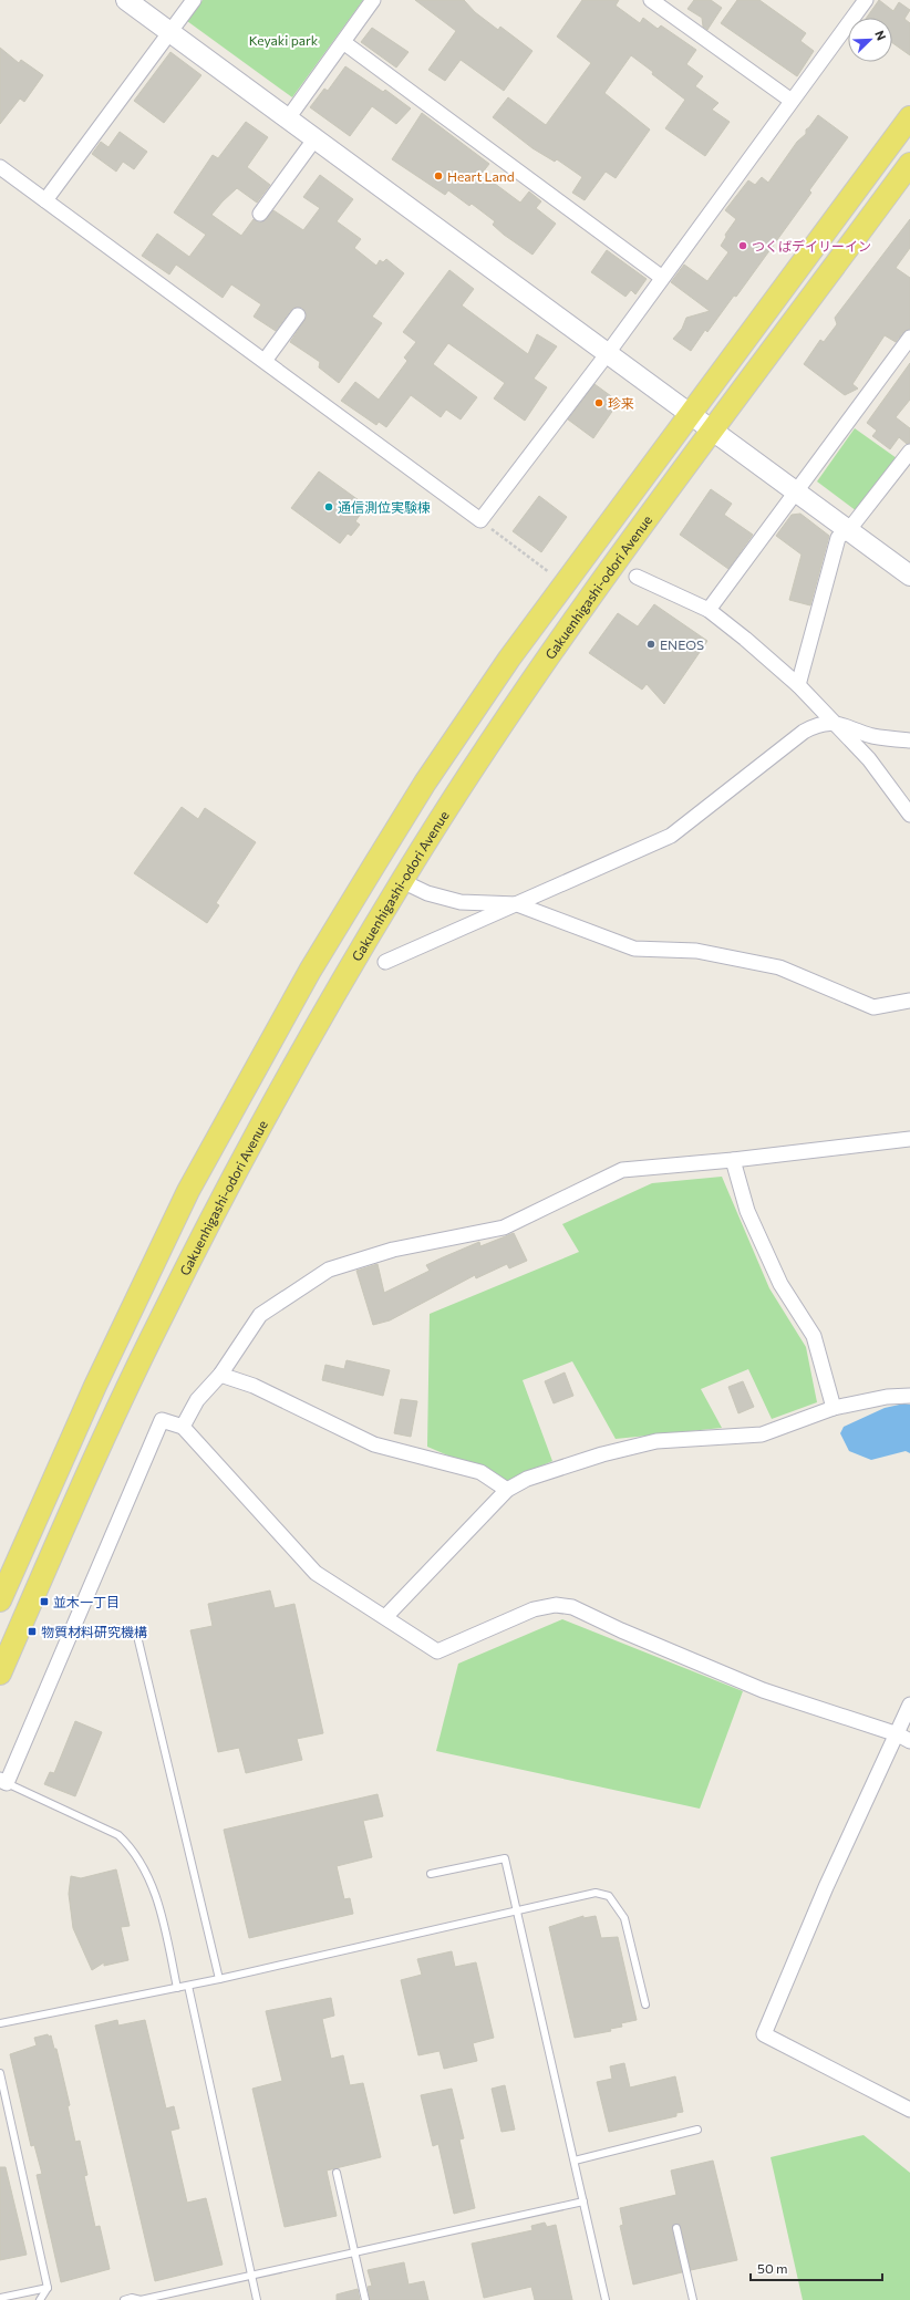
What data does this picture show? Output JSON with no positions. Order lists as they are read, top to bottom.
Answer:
{
  "streets": {
    "main road": ["Gakuenhigashi-odori Avenue"]
  },
  "parks": ["Keyaki park"],
  "places": {
    "other": [
      "Heart Land",
      "つくばデイリーイン",
      "珍来",
      "通信測位実験棟",
      "ENEOS"
    ],
    "transit": ["並木一丁目", "物質材料研究機構"]
  },
  "scale_bar": "50 m",
  "north": "top right"
}
